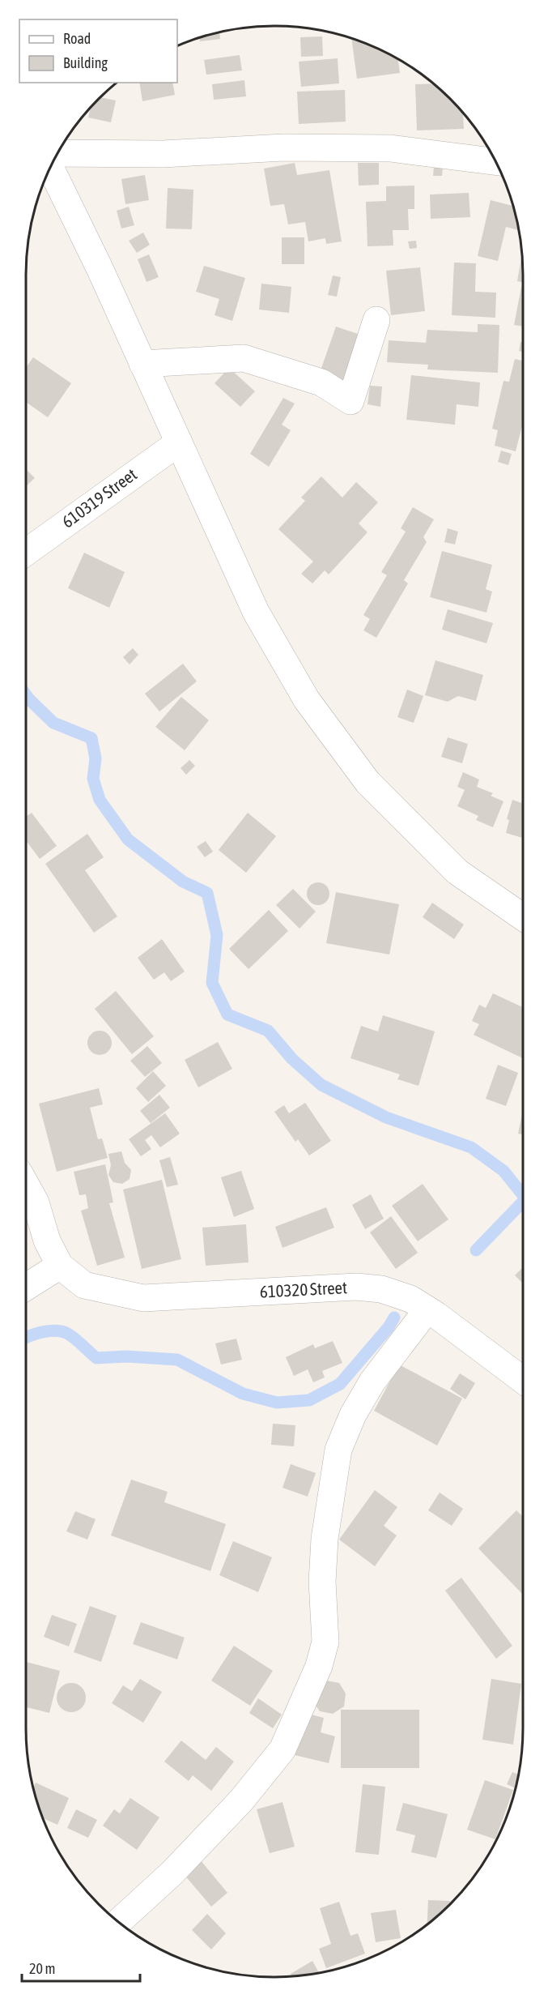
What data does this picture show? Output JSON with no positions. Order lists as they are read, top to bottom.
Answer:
{
  "streets": {
    "street": ["610319 Street", "610320 Street"]
  },
  "legend": ["Road", "Building"],
  "scale_bar": "20 m"
}
